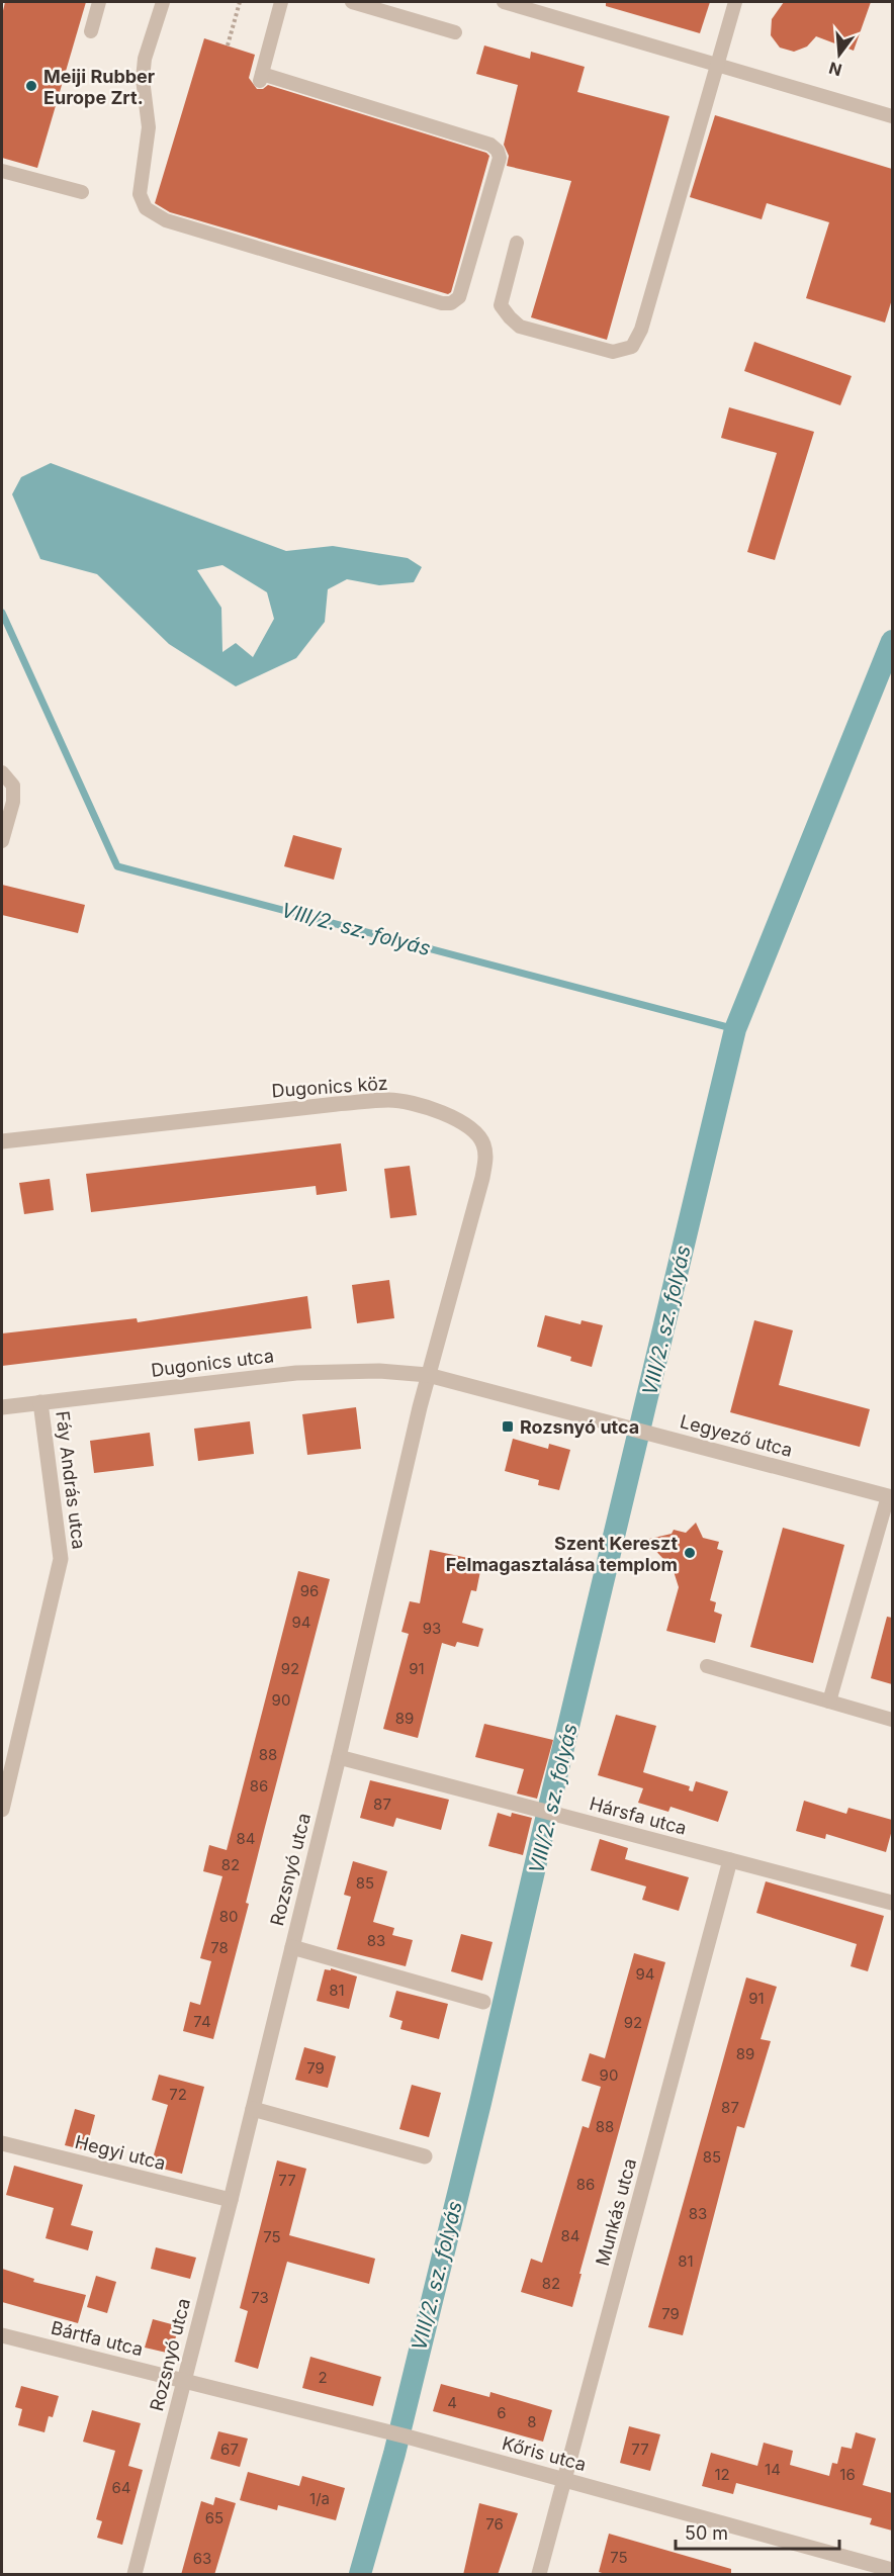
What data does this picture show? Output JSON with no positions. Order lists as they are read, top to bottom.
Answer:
{
  "streets": {
    "street": [
      "Dugonics köz",
      "Dugonics utca",
      "Legyező utca",
      "Fáy András utca",
      "Hársfa utca",
      "Rozsnyó utca",
      "Hegyi utca",
      "Munkás utca",
      "Bártfa utca",
      "Kőris utca"
    ]
  },
  "crossings": [
    ["Dugonics köz", "Dugonics utca"],
    ["Dugonics köz", "Legyező utca"],
    ["Dugonics köz", "Rozsnyó utca"],
    ["Dugonics utca", "Legyező utca"],
    ["Dugonics utca", "Fáy András utca"],
    ["Dugonics utca", "Rozsnyó utca"],
    ["Legyező utca", "Rozsnyó utca"],
    ["Hársfa utca", "Rozsnyó utca"],
    ["Hársfa utca", "Munkás utca"],
    ["Rozsnyó utca", "Hegyi utca"],
    ["Rozsnyó utca", "Bártfa utca"],
    ["Rozsnyó utca", "Kőris utca"],
    ["Munkás utca", "Kőris utca"],
    ["Bártfa utca", "Kőris utca"]
  ],
  "water": ["VIII/2. sz. folyás"],
  "places": {
    "other": ["Meiji Rubber Europe Zrt.", "Szent Kereszt Felmagasztalása templom"],
    "transit": ["Rozsnyó utca"]
  },
  "house_numbers": [
    "96",
    "94",
    "93",
    "92",
    "91",
    "90",
    "89",
    "88",
    "86",
    "87",
    "84",
    "82",
    "85",
    "80",
    "83",
    "78",
    "94",
    "81",
    "91",
    "74",
    "92",
    "89",
    "79",
    "90",
    "72",
    "87",
    "88",
    "85",
    "77",
    "86",
    "83",
    "84",
    "75",
    "81",
    "82",
    "73",
    "79",
    "2",
    "4",
    "6",
    "8",
    "67",
    "77",
    "14",
    "12",
    "16",
    "64",
    "1/a",
    "65",
    "76",
    "75",
    "63"
  ],
  "scale_bar": "50 m",
  "north": "bottom"
}
